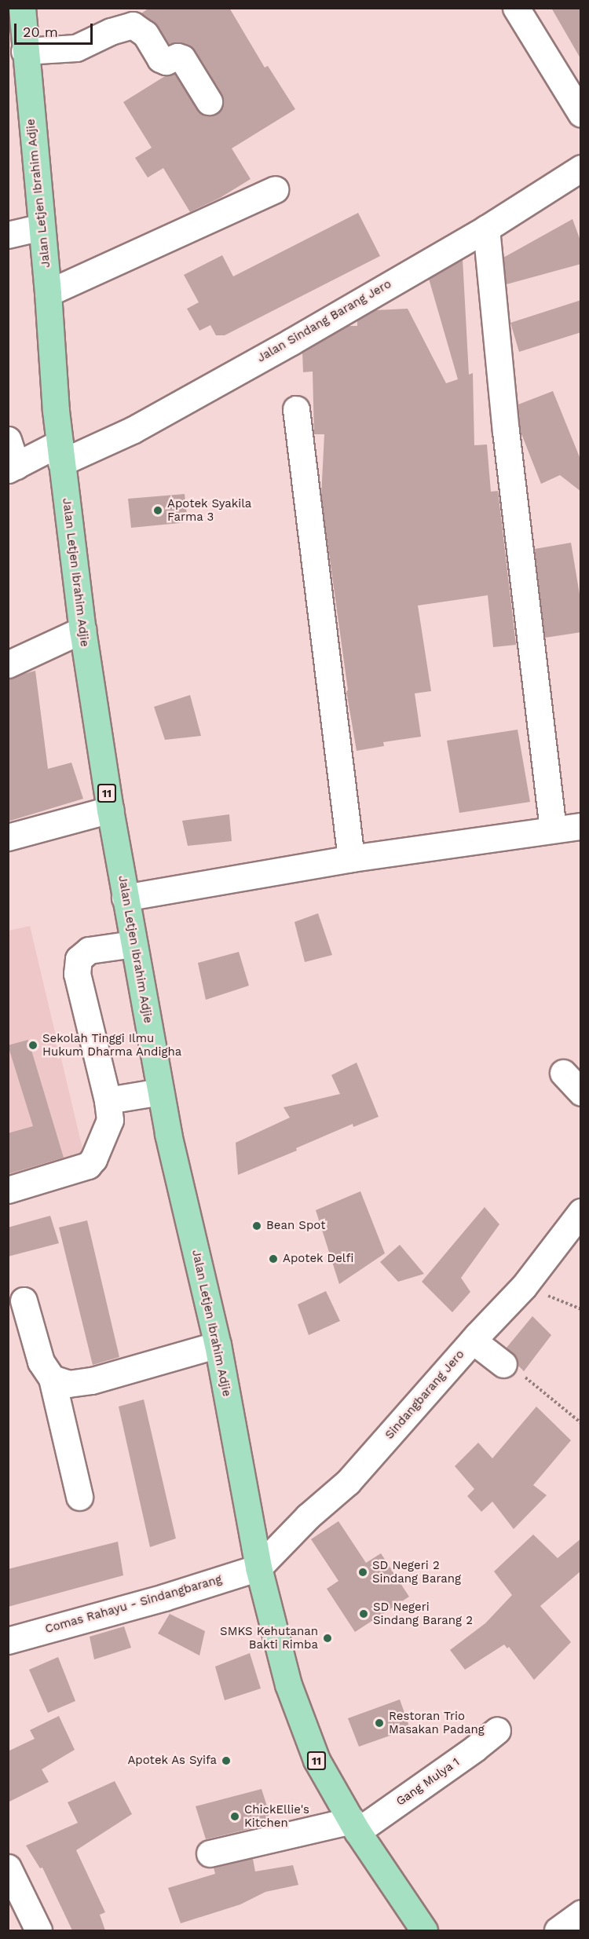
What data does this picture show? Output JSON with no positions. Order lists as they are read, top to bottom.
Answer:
{
  "streets": {
    "main road": ["Jalan Letjen Ibrahim Adjie", "11"],
    "street": [
      "Jalan Sindang Barang Jero",
      "Sindangbarang Jero",
      "Comas Rahayu - Sindangbarang",
      "Gang Mulya 1"
    ]
  },
  "crossings": [
    ["Jalan Letjen Ibrahim Adjie", "Jalan Sindang Barang Jero"],
    ["Jalan Letjen Ibrahim Adjie", "Sindangbarang Jero"],
    ["Jalan Letjen Ibrahim Adjie", "Comas Rahayu - Sindangbarang"],
    ["Jalan Letjen Ibrahim Adjie", "Gang Mulya 1"],
    ["Sindangbarang Jero", "Comas Rahayu - Sindangbarang"]
  ],
  "places": [
    "Apotek Syakila Farma 3",
    "Sekolah Tinggi Ilmu Hukum Dharma Andigha",
    "Bean Spot",
    "Apotek Delfi",
    "SD Negeri 2 Sindang Barang",
    "SD Negeri Sindang Barang 2",
    "SMKS Kehutanan Bakti Rimba",
    "Restoran Trio Masakan Padang",
    "Apotek As Syifa",
    "ChickEllie's Kitchen"
  ],
  "scale_bar": "20 m"
}
